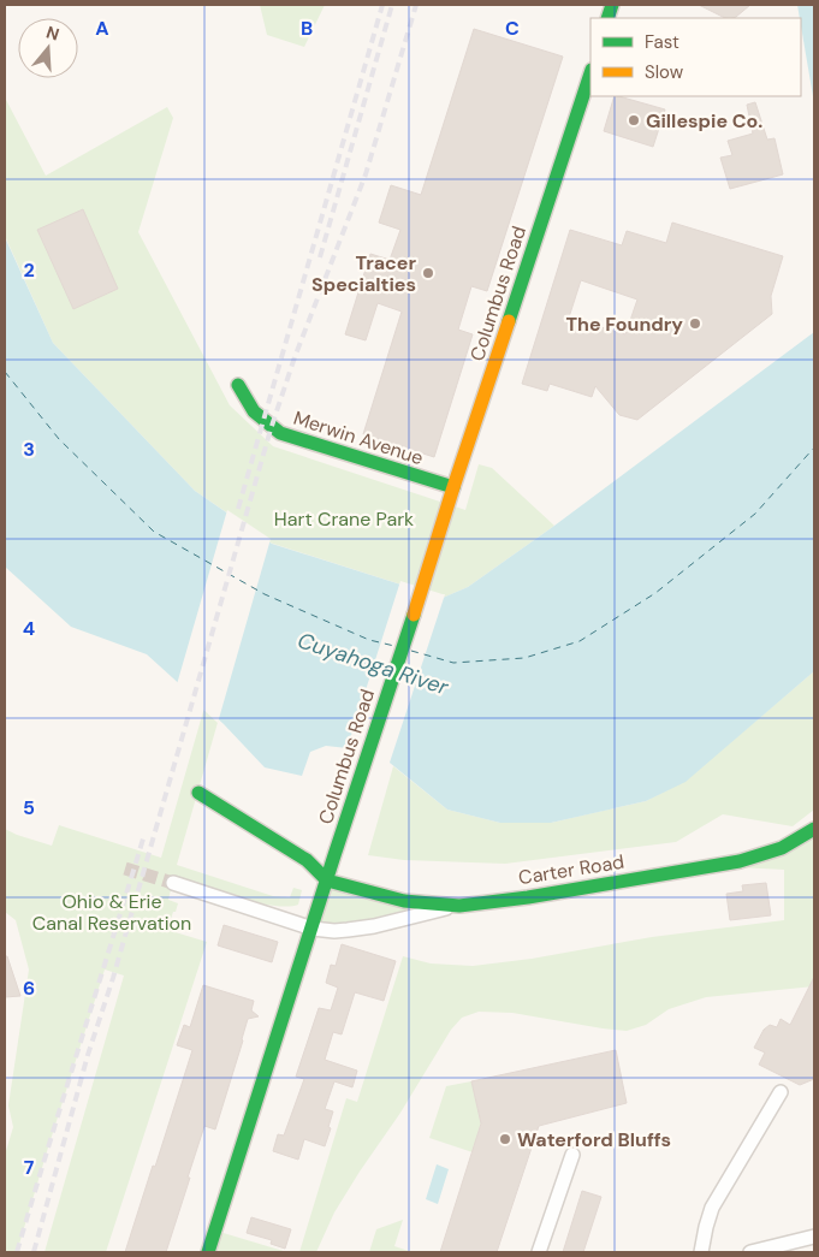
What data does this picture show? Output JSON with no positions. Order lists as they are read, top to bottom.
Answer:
{
  "streets": {
    "street": ["Columbus Road", "Merwin Avenue", "Carter Road"]
  },
  "crossings": [
    ["Columbus Road", "Merwin Avenue"],
    ["Columbus Road", "Carter Road"]
  ],
  "water": ["Cuyahoga River"],
  "parks": ["Hart Crane Park", "Ohio & Erie Canal Reservation"],
  "places": [
    "Gillespie Co.",
    "Tracer Specialties",
    "The Foundry",
    "Waterford Bluffs"
  ],
  "legend": ["Fast", "Slow"],
  "north": "top",
  "grid": {
    "columns": ["A", "B", "C"],
    "rows": [
      "2",
      "3",
      "4",
      "5",
      "6",
      "7"
    ]
  }
}
